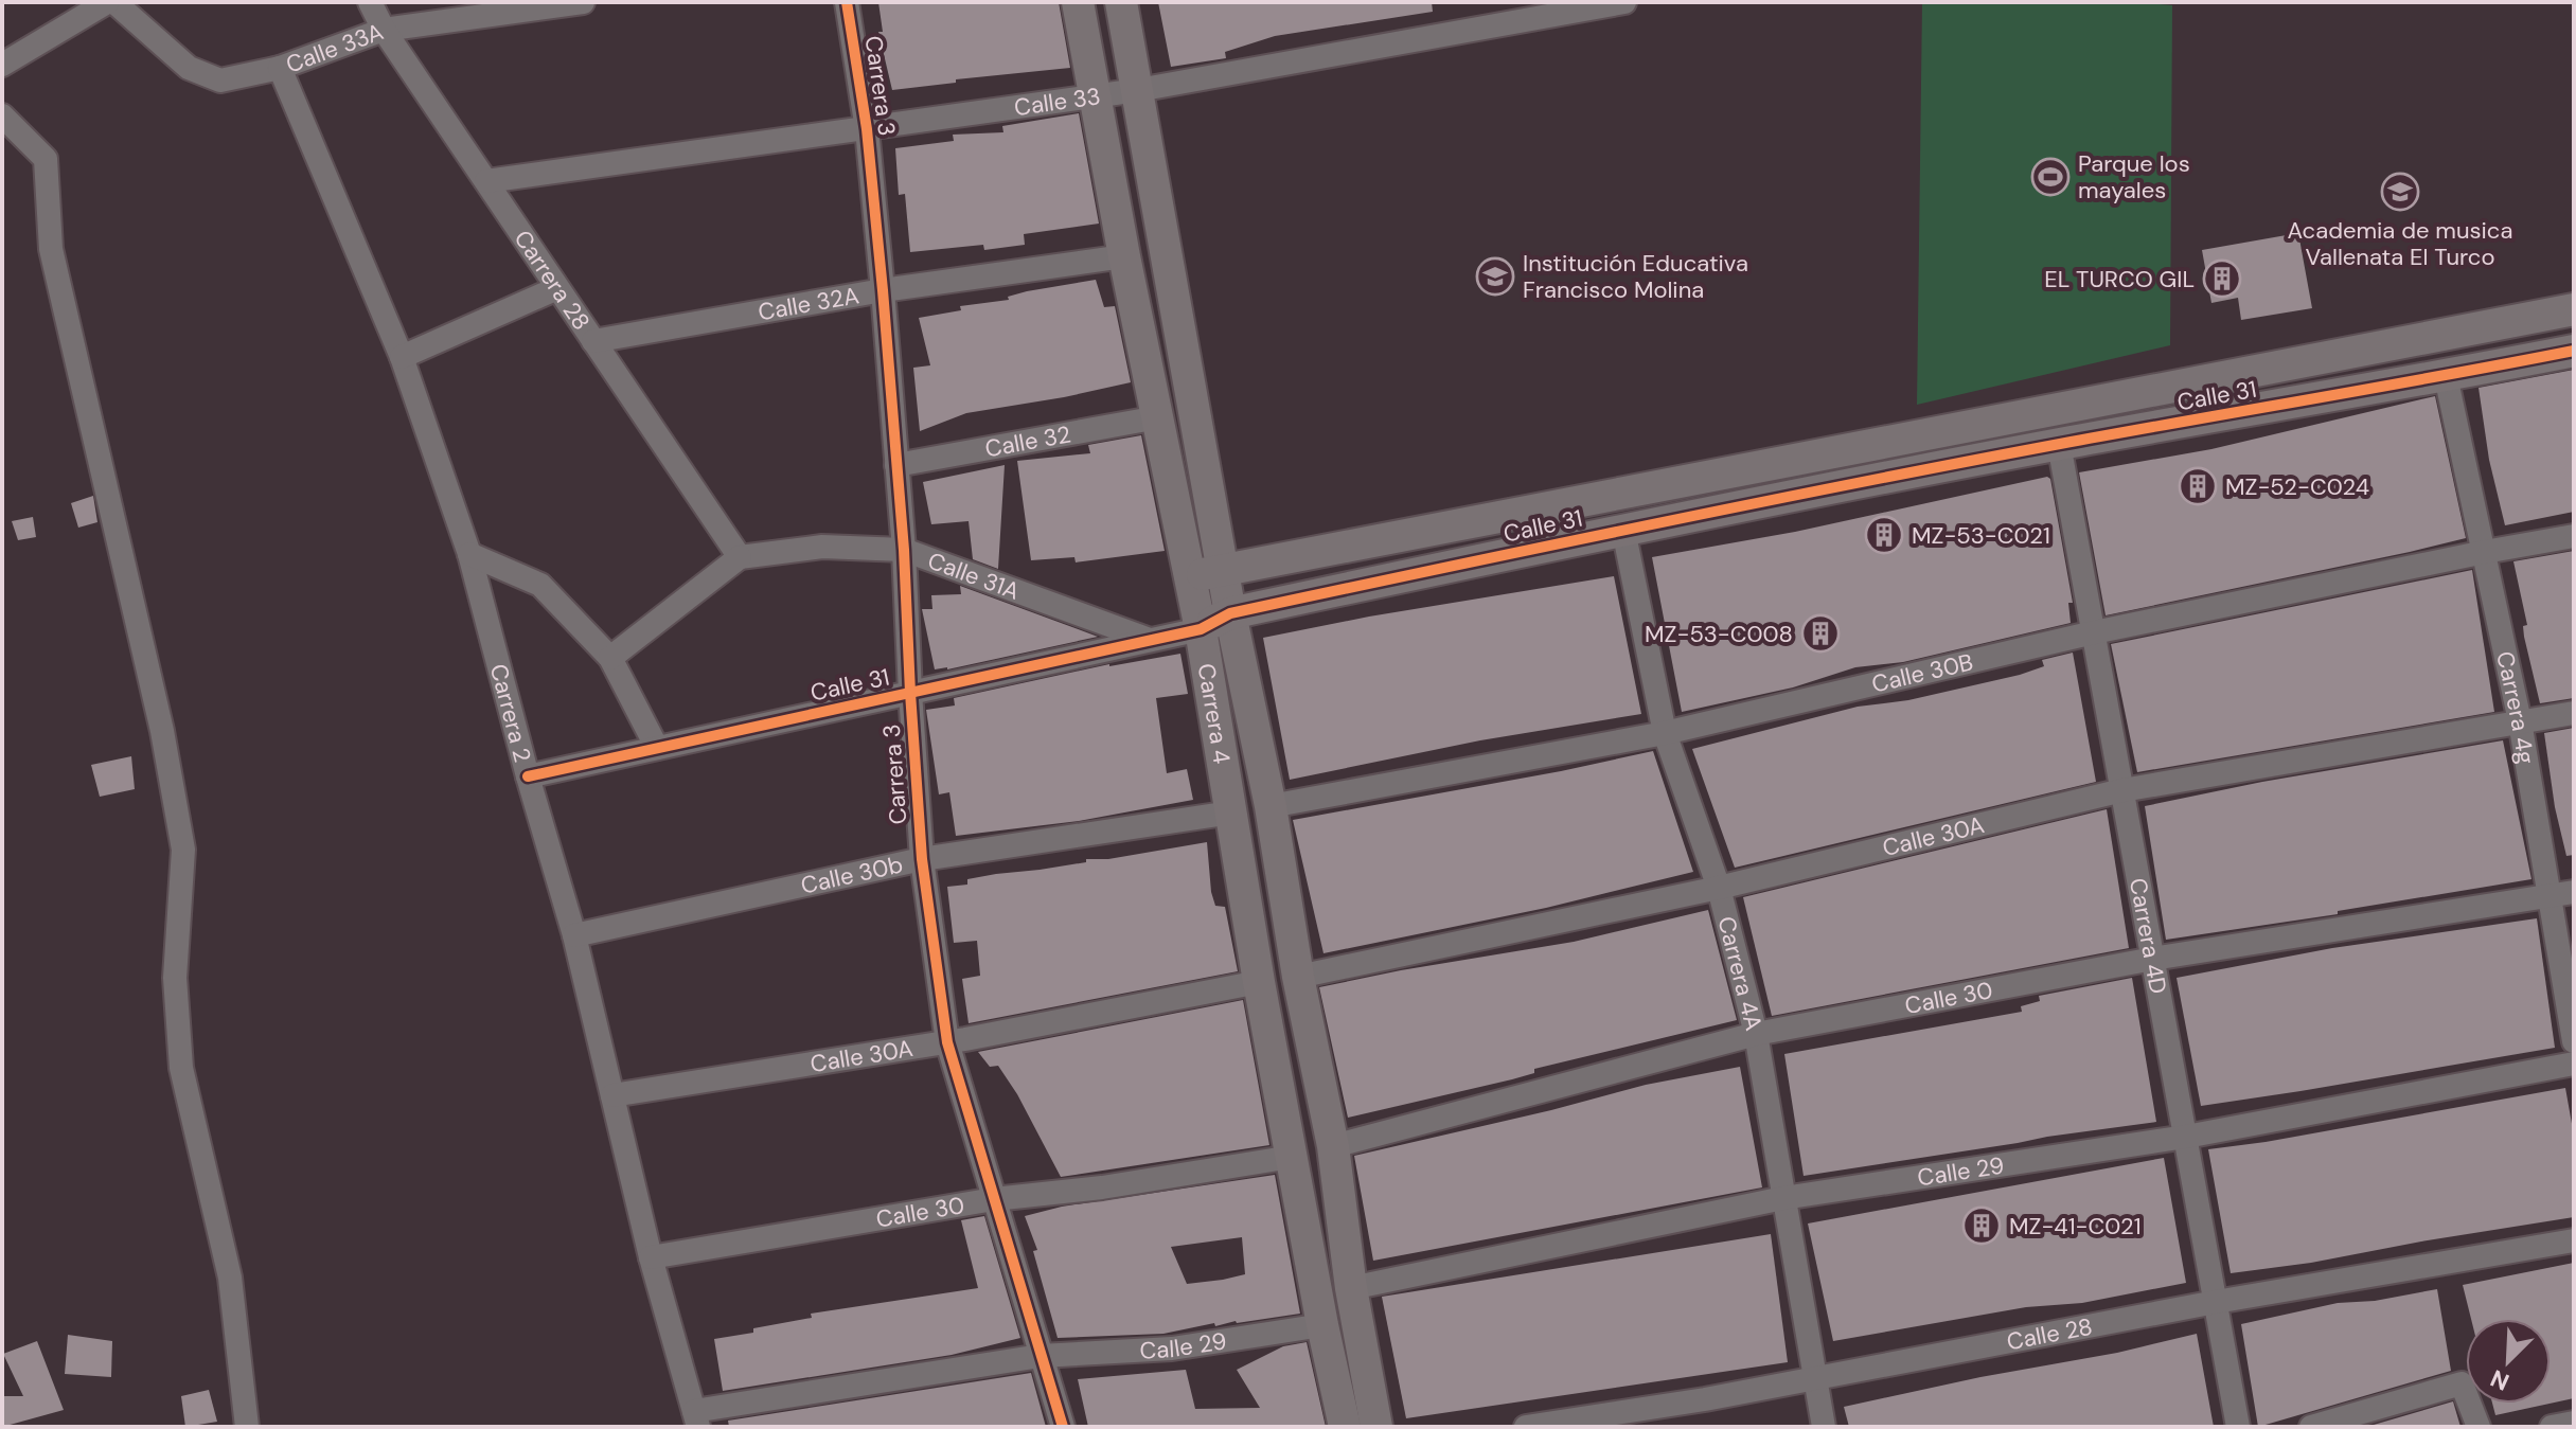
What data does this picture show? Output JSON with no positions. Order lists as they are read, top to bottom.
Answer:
{
  "streets": {
    "main road": ["Calle 31", "Carrera 4"],
    "street": [
      "Calle 33A",
      "Carrera 3",
      "Calle 33",
      "Carrera 28",
      "Calle 32A",
      "Calle 32",
      "Calle 31A",
      "Calle 30B",
      "Carrera 4g",
      "Carrera 2",
      "Calle 30A",
      "Calle 30b",
      "Carrera 4D",
      "Carrera 4A",
      "Calle 30",
      "Calle 29",
      "Calle 28"
    ]
  },
  "crossings": [
    ["Calle 33A", "Carrera 28"],
    ["Calle 33A", "Carrera 2"],
    ["Carrera 3", "Calle 33"],
    ["Carrera 3", "Calle 32A"],
    ["Carrera 3", "Calle 31"],
    ["Carrera 3", "Calle 32"],
    ["Carrera 3", "Calle 31A"],
    ["Carrera 3", "Calle 30A"],
    ["Carrera 3", "Calle 30b"],
    ["Carrera 3", "Calle 30"],
    ["Carrera 3", "Calle 29"],
    ["Calle 33", "Carrera 28"],
    ["Calle 33", "Carrera 4"],
    ["Carrera 28", "Calle 32A"],
    ["Carrera 28", "Calle 31A"],
    ["Calle 32A", "Carrera 4"],
    ["Calle 31", "Calle 31A"],
    ["Calle 31", "Carrera 4g"],
    ["Calle 31", "Carrera 2"],
    ["Calle 31", "Carrera 4"],
    ["Calle 31", "Carrera 4D"],
    ["Calle 31", "Carrera 4A"],
    ["Calle 32", "Carrera 4"],
    ["Calle 30B", "Carrera 4g"],
    ["Calle 30B", "Carrera 4"],
    ["Calle 30B", "Carrera 4D"],
    ["Calle 30B", "Carrera 4A"],
    ["Carrera 4g", "Calle 30A"],
    ["Carrera 4g", "Calle 30"],
    ["Carrera 2", "Calle 30A"],
    ["Carrera 2", "Calle 30b"],
    ["Carrera 2", "Calle 30"],
    ["Carrera 2", "Calle 29"],
    ["Carrera 4", "Calle 30A"],
    ["Carrera 4", "Calle 30b"],
    ["Carrera 4", "Calle 30"],
    ["Carrera 4", "Calle 29"],
    ["Calle 30A", "Carrera 4D"],
    ["Calle 30A", "Carrera 4A"],
    ["Carrera 4D", "Calle 30"],
    ["Carrera 4D", "Calle 29"],
    ["Carrera 4D", "Calle 28"],
    ["Carrera 4A", "Calle 30"],
    ["Carrera 4A", "Calle 29"],
    ["Carrera 4A", "Calle 28"]
  ],
  "places": {
    "sports": ["Parque los mayales"],
    "school or university": ["Academia de musica Vallenata El Turco", "Institución Educativa Francisco Molina"],
    "building": [
      "EL TURCO GIL",
      "MZ-52-C024",
      "MZ-53-C021",
      "MZ-53-C008",
      "MZ-41-C021"
    ]
  },
  "north": "bottom left"
}
